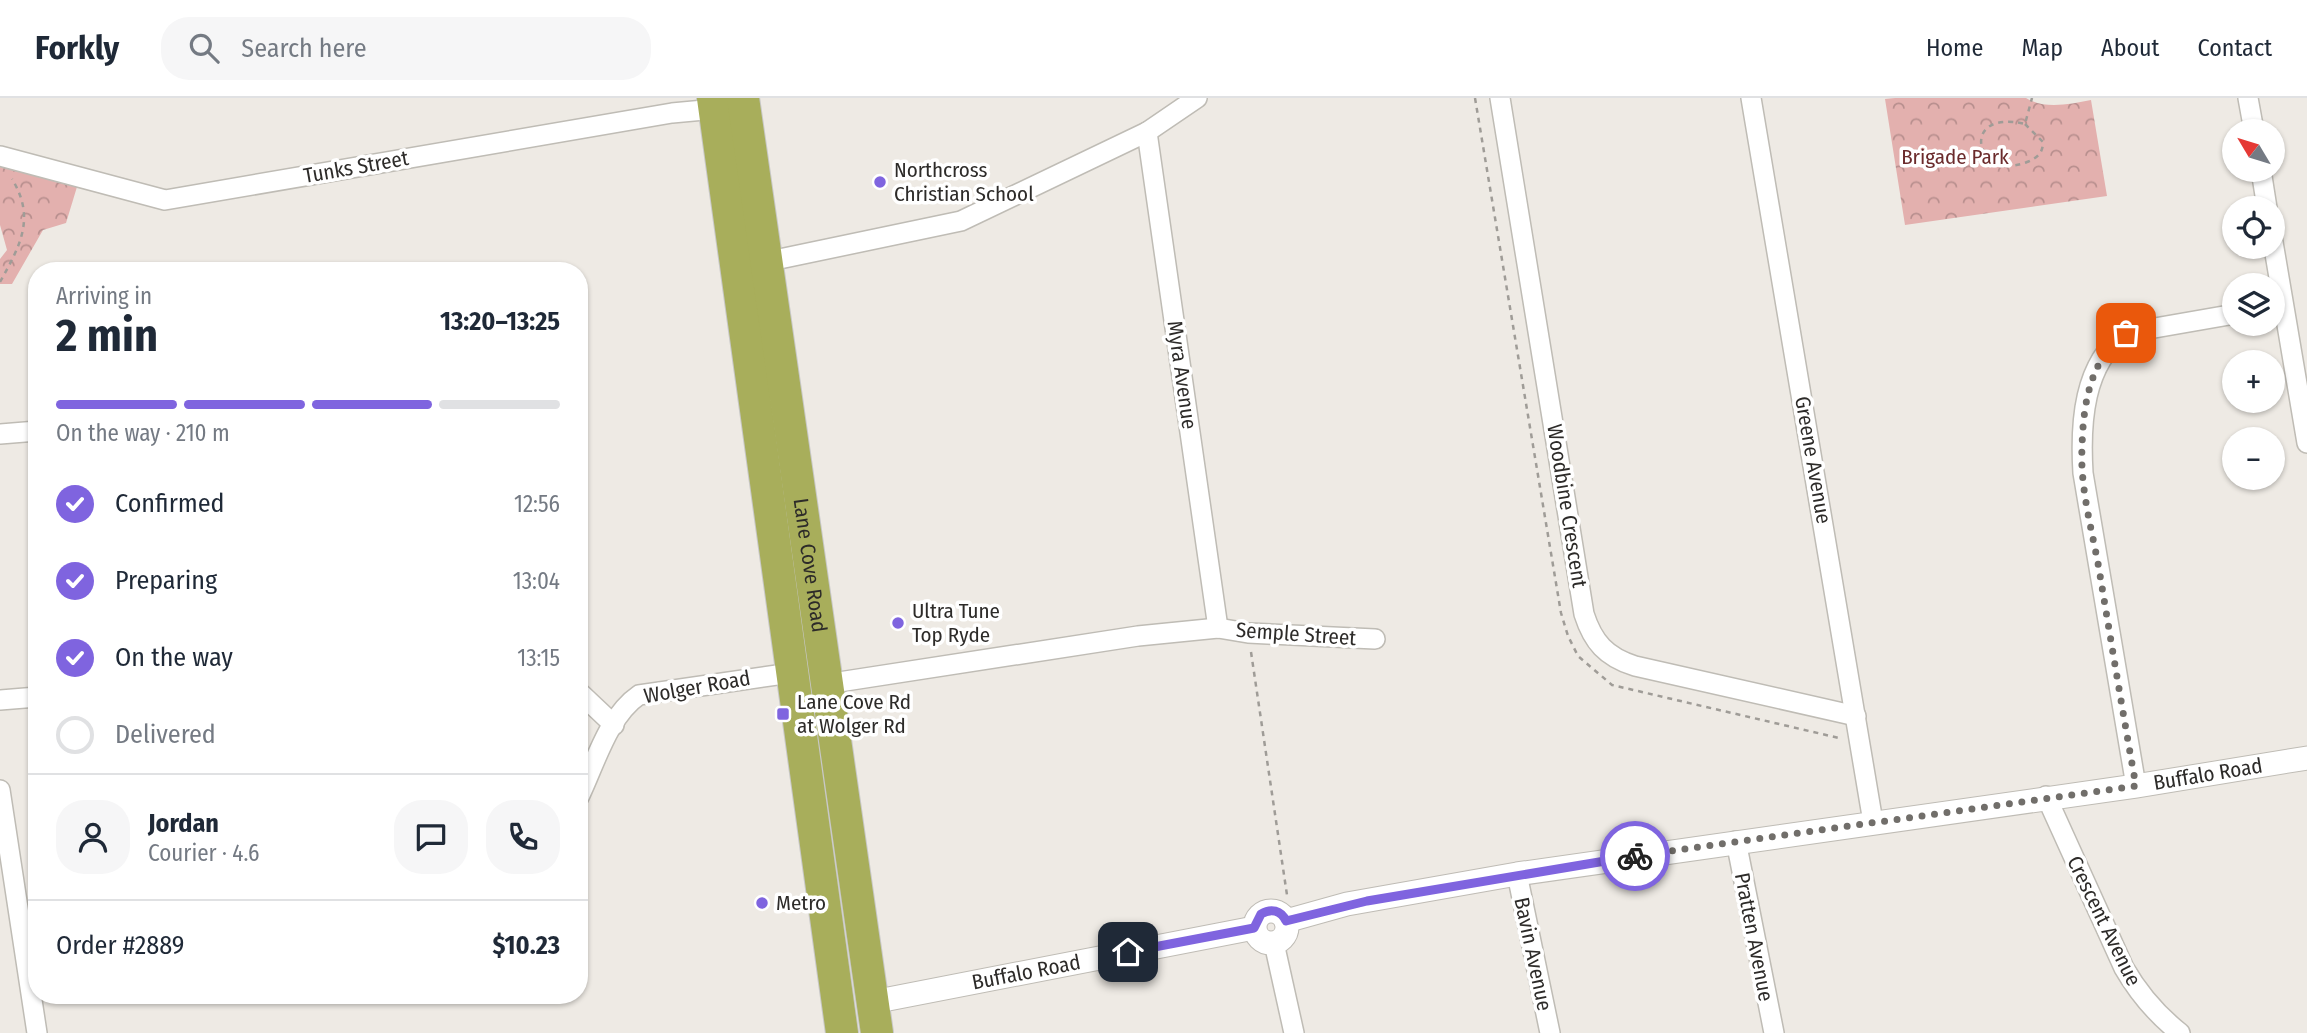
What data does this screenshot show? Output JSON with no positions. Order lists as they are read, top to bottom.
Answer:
{
  "streets": {
    "highway": ["Lane Cove Road", "Buffalo Road"],
    "street": [
      "Tunks Street",
      "Myra Avenue",
      "Greene Avenue",
      "Woodbine Crescent",
      "Semple Street",
      "Wolger Road",
      "Crescent Avenue",
      "Pratten Avenue",
      "Bavin Avenue"
    ]
  },
  "crossings": [
    ["Tunks Street", "Lane Cove Road"],
    ["Myra Avenue", "Semple Street"],
    ["Greene Avenue", "Woodbine Crescent"],
    ["Greene Avenue", "Buffalo Road"],
    ["Lane Cove Road", "Wolger Road"],
    ["Lane Cove Road", "Buffalo Road"],
    ["Buffalo Road", "Crescent Avenue"],
    ["Buffalo Road", "Pratten Avenue"],
    ["Buffalo Road", "Bavin Avenue"]
  ],
  "parks": ["Brigade Park"],
  "places": {
    "other": ["Northcross Christian School", "Ultra Tune Top Ryde", "Metro"],
    "transit": ["Lane Cove Rd at Wolger Rd"]
  },
  "north": "top left",
  "page": {
    "header": "Forkly",
    "search": "Search here",
    "nav": [
      "Home",
      "Map",
      "About",
      "Contact"
    ],
    "map_buttons": ["+", "−"],
    "heading": ["2 min", "Arriving in", "13:20–13:25"],
    "panel": [
      "Jordan",
      "Courier · 4.6",
      "Order #2889",
      "$10.23"
    ],
    "bar": "On the way · 210 m",
    "list": [
      ["Confirmed", "12:56"],
      ["Preparing", "13:04"],
      ["On the way", "13:15"],
      "Delivered"
    ]
  }
}
